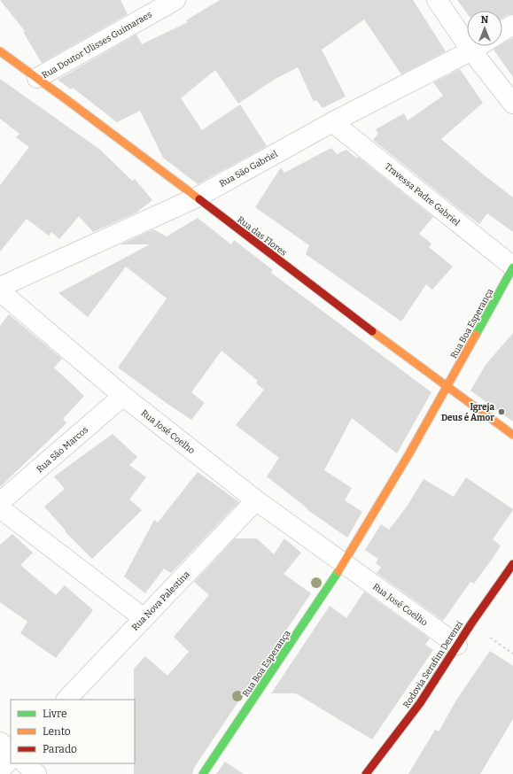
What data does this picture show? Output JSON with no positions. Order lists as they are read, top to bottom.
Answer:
{
  "streets": {
    "street": [
      "Rua Doutor Ulisses Guimaraes",
      "Rua São Gabriel",
      "Travessa Padre Gabriel",
      "Rua das Flores",
      "Rua Boa Esperança",
      "Rua José Coelho",
      "Rua São Marcos",
      "Rua Nova Palestina",
      "Rodovia Serafim Derenzi"
    ]
  },
  "crossings": [
    ["Rua Doutor Ulisses Guimaraes", "Rua das Flores"],
    ["Rua São Gabriel", "Travessa Padre Gabriel"],
    ["Rua São Gabriel", "Rua das Flores"],
    ["Travessa Padre Gabriel", "Rua Boa Esperança"],
    ["Rua das Flores", "Rua Boa Esperança"],
    ["Rua Boa Esperança", "Rua José Coelho"],
    ["Rua José Coelho", "Rua São Marcos"],
    ["Rua José Coelho", "Rua Nova Palestina"],
    ["Rua José Coelho", "Rodovia Serafim Derenzi"]
  ],
  "places": ["Igreja Deus é Amor"],
  "legend": ["Livre", "Lento", "Parado"],
  "north": "top"
}
